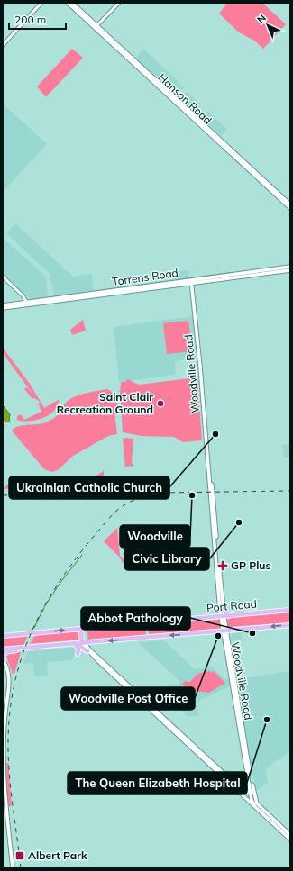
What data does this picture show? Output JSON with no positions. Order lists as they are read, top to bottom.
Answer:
{
  "streets": {
    "highway": ["Port Road"],
    "main road": ["Hanson Road", "Torrens Road", "Woodville Road"]
  },
  "crossings": [
    ["Torrens Road", "Woodville Road"],
    ["Woodville Road", "Port Road"]
  ],
  "places": {
    "other": [
      "Saint Clair Recreation Ground",
      "Ukrainian Catholic Church",
      "Woodville",
      "Civic Library",
      "Abbot Pathology",
      "Woodville Post Office",
      "The Queen Elizabeth Hospital"
    ],
    "health": ["GP Plus"],
    "transit": ["Albert Park"]
  },
  "scale_bar": "200 m",
  "north": "top left"
}
